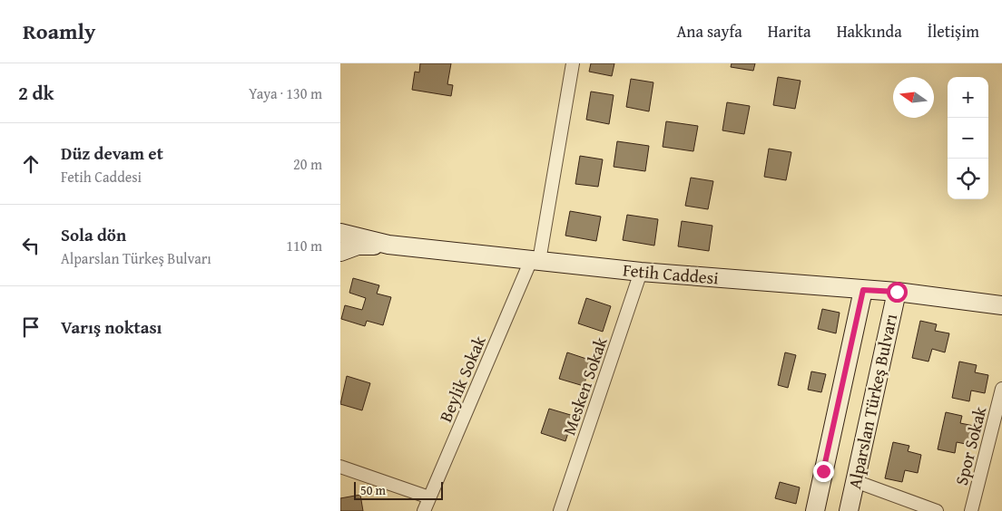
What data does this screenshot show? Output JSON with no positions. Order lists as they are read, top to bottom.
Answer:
{
  "streets": {
    "street": [
      "Fetih Caddesi",
      "Beylik Sokak",
      "Mesken Sokak",
      "Alparslan Türkeş Bulvarı",
      "Spor Sokak"
    ]
  },
  "crossings": [
    ["Fetih Caddesi", "Beylik Sokak"],
    ["Fetih Caddesi", "Mesken Sokak"],
    ["Fetih Caddesi", "Alparslan Türkeş Bulvarı"]
  ],
  "scale_bar": "50 m",
  "north": "left",
  "page": {
    "header": "Roamly",
    "nav": [
      "Ana sayfa",
      "Harita",
      "Hakkında",
      "İletişim"
    ],
    "heading": ["2 dk", "Yaya · 130 m"],
    "map_buttons": ["+", "−"],
    "list": [
      ["Düz devam et", "Fetih Caddesi", "20 m"],
      ["Sola dön", "Alparslan Türkeş Bulvarı", "110 m"],
      "Varış noktası"
    ],
    "scale": "50 m"
  }
}
